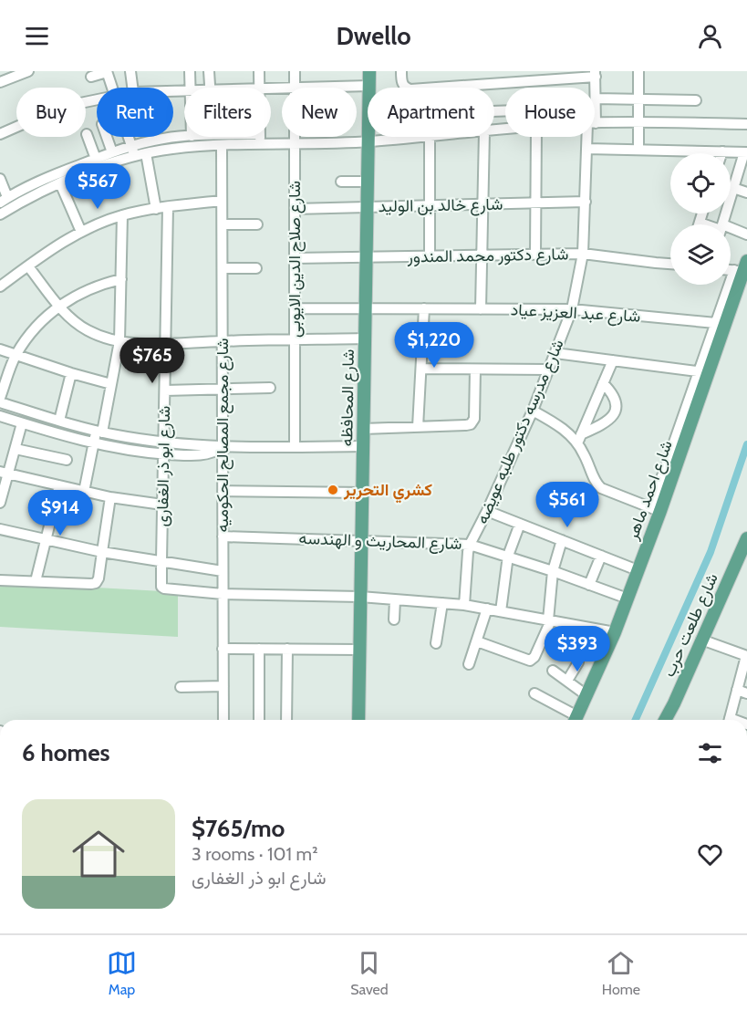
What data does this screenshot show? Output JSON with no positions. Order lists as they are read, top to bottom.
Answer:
{
  "streets": {
    "main road": ["شارع المحافظه", "شارع احمد ماهر", "شارع طلعت حرب"],
    "street": [
      "شارع خالد بن الوليد",
      "شارع دكتور محمد المندور",
      "شارع صلاح الدين الايوبى",
      "شارع عبد العزيز عياد",
      "شارع مدرسه دكتور طلبه عويضه",
      "شارع مجمع المصالح الحكوميه",
      "شارع ابو ذر الغفارى",
      "شارع المحاريث و الهندسه"
    ]
  },
  "crossings": [
    ["شارع خالد بن الوليد", "شارع صلاح الدين الايوبى"],
    ["شارع خالد بن الوليد", "شارع المحافظه"],
    ["شارع خالد بن الوليد", "شارع مدرسه دكتور طلبه عويضه"],
    ["شارع دكتور محمد المندور", "شارع صلاح الدين الايوبى"],
    ["شارع دكتور محمد المندور", "شارع المحافظه"],
    ["شارع دكتور محمد المندور", "شارع مدرسه دكتور طلبه عويضه"],
    ["شارع صلاح الدين الايوبى", "شارع عبد العزيز عياد"],
    ["شارع عبد العزيز عياد", "شارع المحافظه"],
    ["شارع عبد العزيز عياد", "شارع مدرسه دكتور طلبه عويضه"],
    ["شارع عبد العزيز عياد", "شارع احمد ماهر"],
    ["شارع المحافظه", "شارع المحاريث و الهندسه"],
    ["شارع مدرسه دكتور طلبه عويضه", "شارع المحاريث و الهندسه"],
    ["شارع مجمع المصالح الحكوميه", "شارع ابو ذر الغفارى"],
    ["شارع مجمع المصالح الحكوميه", "شارع المحاريث و الهندسه"],
    ["شارع احمد ماهر", "شارع المحاريث و الهندسه"]
  ],
  "places": ["كشري التحرير"],
  "page": {
    "header": "Dwello",
    "chip": [
      "Buy",
      "Rent",
      "Filters",
      "New",
      "Apartment",
      "House"
    ],
    "price": [
      "$567",
      "$1,220",
      "$765",
      "$561",
      "$914",
      "$393"
    ],
    "heading": "6 homes",
    "list": [
      {
        "name": "$765/mo",
        "note": "3 rooms · 101 m² · شارع ابو ذر الغفارى"
      }
    ],
    "tabs": ["Map", "Saved", "Home"]
  }
}
